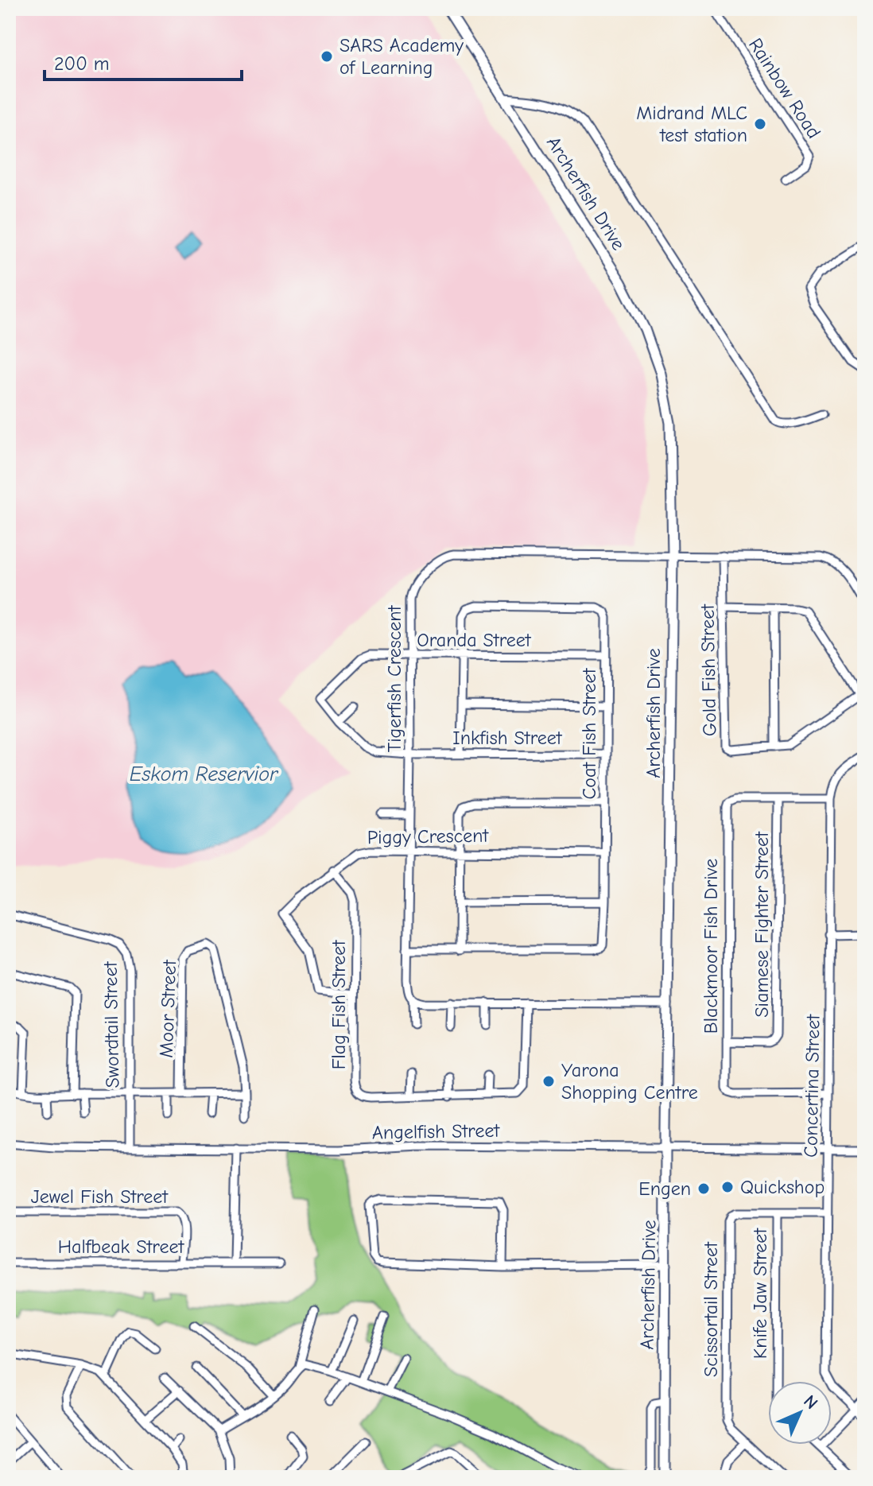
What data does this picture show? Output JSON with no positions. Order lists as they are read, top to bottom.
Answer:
{
  "streets": {
    "street": [
      "Rainbow Road",
      "Archerfish Drive",
      "Oranda Street",
      "Gold Fish Street",
      "Tigerfish Crescent",
      "Coat Fish Street",
      "Inkfish Street",
      "Piggy Crescent",
      "Siamese Fighter Street",
      "Blackmoor Fish Drive",
      "Flag Fish Street",
      "Moor Street",
      "Swordtail Street",
      "Concertina Street",
      "Angelfish Street",
      "Jewel Fish Street",
      "Halfbeak Street",
      "Knife Jaw Street",
      "Scissortail Street"
    ]
  },
  "crossings": [
    ["Archerfish Drive", "Tigerfish Crescent"],
    ["Archerfish Drive", "Angelfish Street"],
    ["Oranda Street", "Tigerfish Crescent"],
    ["Oranda Street", "Coat Fish Street"],
    ["Oranda Street", "Inkfish Street"],
    ["Gold Fish Street", "Tigerfish Crescent"],
    ["Tigerfish Crescent", "Coat Fish Street"],
    ["Tigerfish Crescent", "Inkfish Street"],
    ["Tigerfish Crescent", "Piggy Crescent"],
    ["Coat Fish Street", "Inkfish Street"],
    ["Coat Fish Street", "Piggy Crescent"],
    ["Piggy Crescent", "Flag Fish Street"],
    ["Siamese Fighter Street", "Blackmoor Fish Drive"],
    ["Blackmoor Fish Drive", "Concertina Street"],
    ["Swordtail Street", "Angelfish Street"],
    ["Concertina Street", "Angelfish Street"],
    ["Concertina Street", "Scissortail Street"],
    ["Jewel Fish Street", "Halfbeak Street"],
    ["Knife Jaw Street", "Scissortail Street"]
  ],
  "water": ["Eskom Reservior"],
  "places": [
    "SARS Academy of Learning",
    "Midrand MLC test station",
    "Yarona Shopping Centre",
    "Quickshop",
    "Engen"
  ],
  "scale_bar": "200 m",
  "north": "top right"
}
